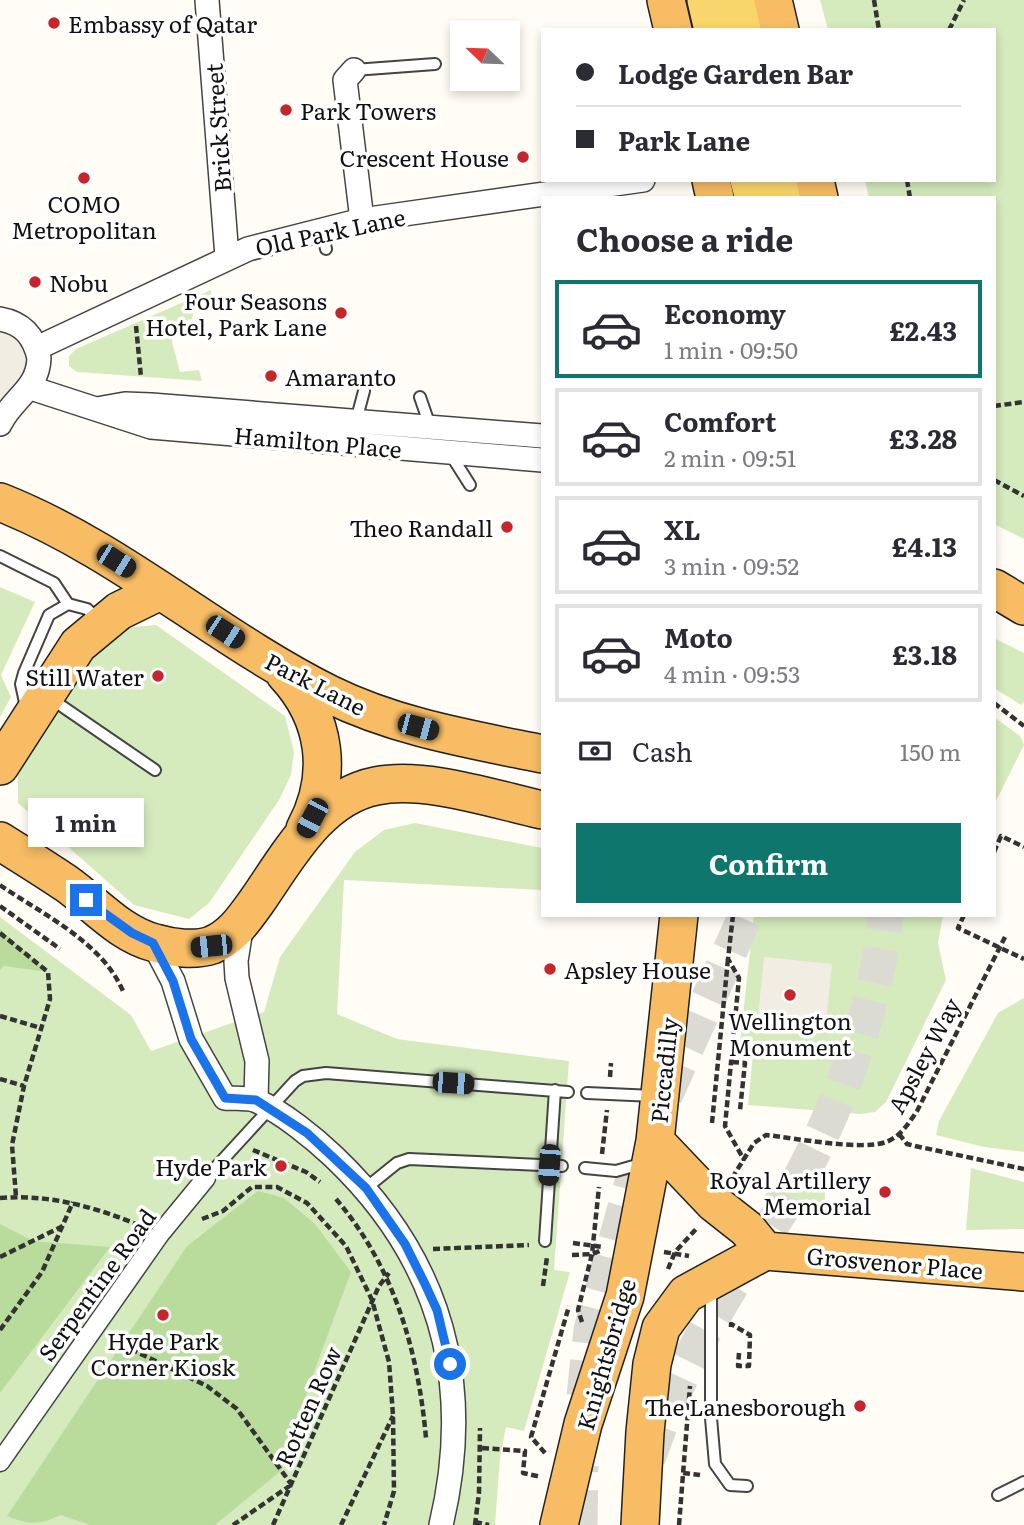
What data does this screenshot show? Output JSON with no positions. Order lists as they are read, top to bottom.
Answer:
{
  "streets": {
    "highway": [
      "Park Lane",
      "Piccadilly",
      "Grosvenor Place",
      "Knightsbridge"
    ],
    "street": [
      "Brick Street",
      "Old Park Lane",
      "Hamilton Place",
      "Serpentine Road"
    ],
    "path": ["Apsley Way", "Rotten Row"]
  },
  "crossings": [
    ["Brick Street", "Old Park Lane"],
    ["Piccadilly", "Knightsbridge"]
  ],
  "places": [
    "Embassy of Qatar",
    "Park Towers",
    "Crescent House",
    "COMO Metropolitan",
    "Nobu",
    "Four Seasons Hotel, Park Lane",
    "Amaranto",
    "Theo Randall",
    "Still Water",
    "Apsley House",
    "Wellington Monument",
    "Hyde Park",
    "Royal Artillery Memorial",
    "Hyde Park Corner Kiosk",
    "The Lanesborough"
  ],
  "north": "top left",
  "page": {
    "banner": ["Lodge Garden Bar", "Park Lane"],
    "heading": "Choose a ride",
    "list": [
      {
        "name": "Economy",
        "note": "1 min · 09:50",
        "value": "£2.43"
      },
      {
        "name": "Comfort",
        "note": "2 min · 09:51",
        "value": "£3.28"
      },
      {
        "name": "XL",
        "note": "3 min · 09:52",
        "value": "£4.13"
      },
      {
        "name": "Moto",
        "note": "4 min · 09:53",
        "value": "£3.18"
      }
    ],
    "pay": ["Cash", "150 m"],
    "bubble": "1 min",
    "buttons": "Confirm"
  }
}
